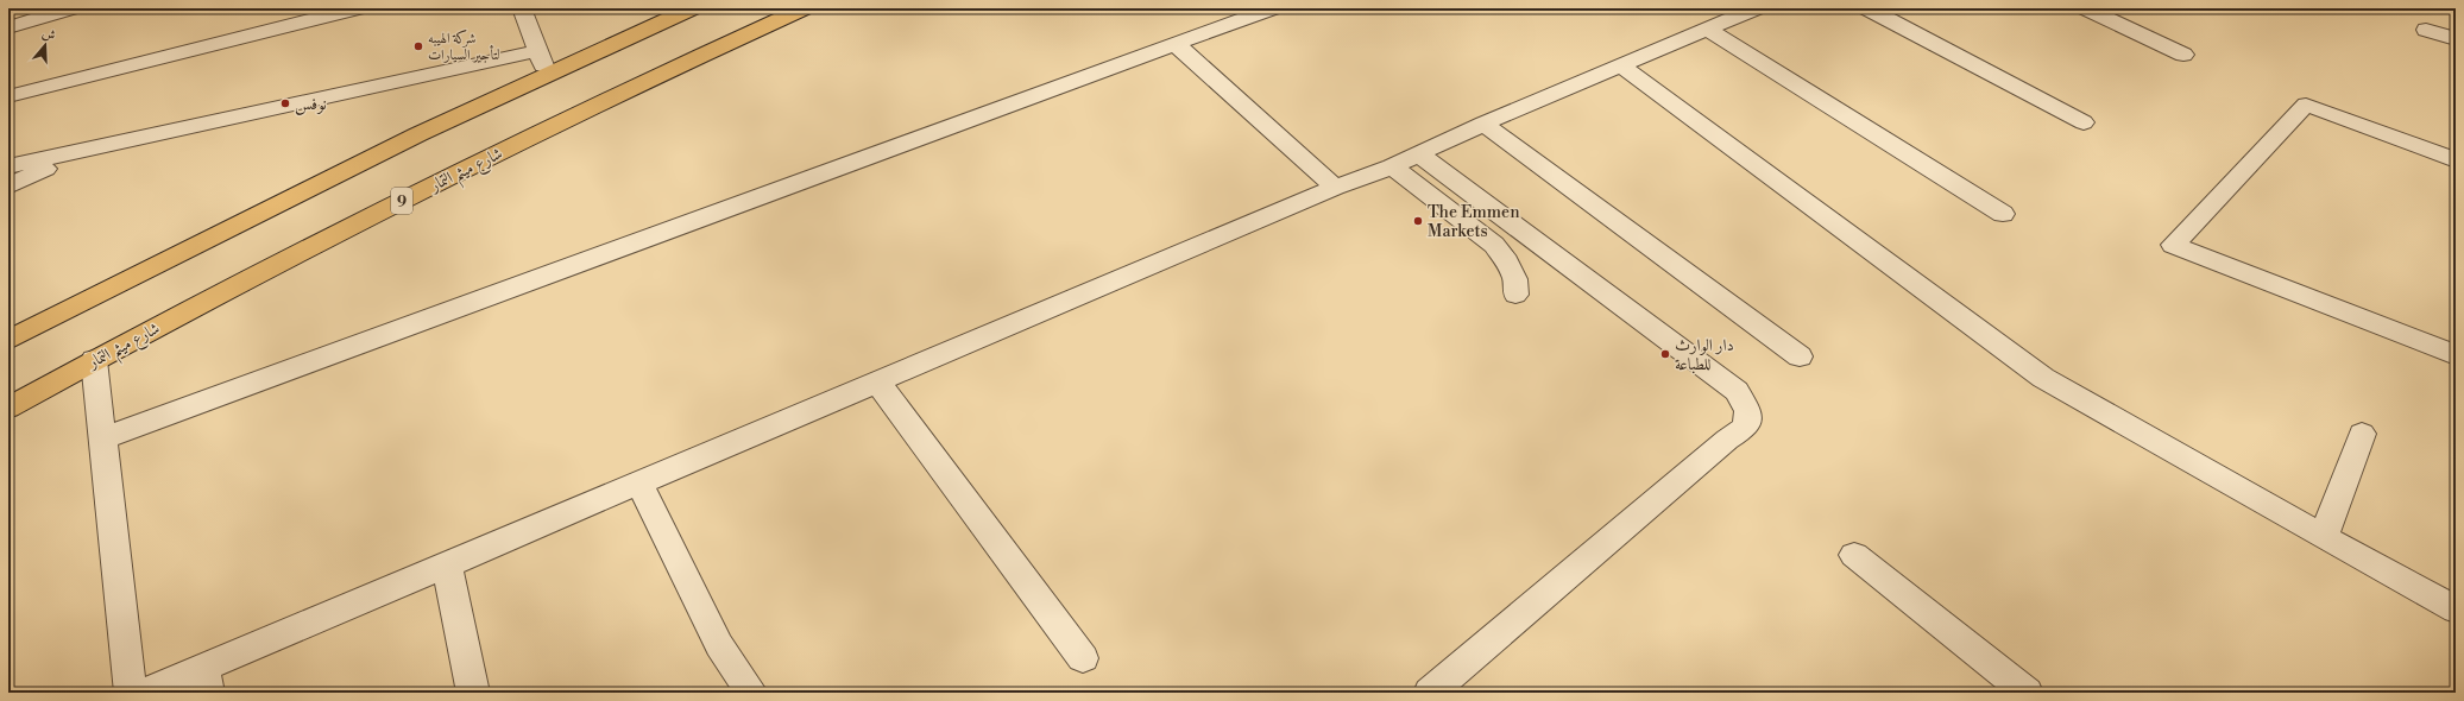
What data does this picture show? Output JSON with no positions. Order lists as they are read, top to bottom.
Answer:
{
  "streets": {
    "highway": ["شارع ميثم التمار", "9"]
  },
  "places": [
    "شركة الهيبه لتأجير السيارات",
    "نوفس",
    "The Emmen Markets",
    "دار الوارث للطباعة"
  ],
  "north": "top"
}
